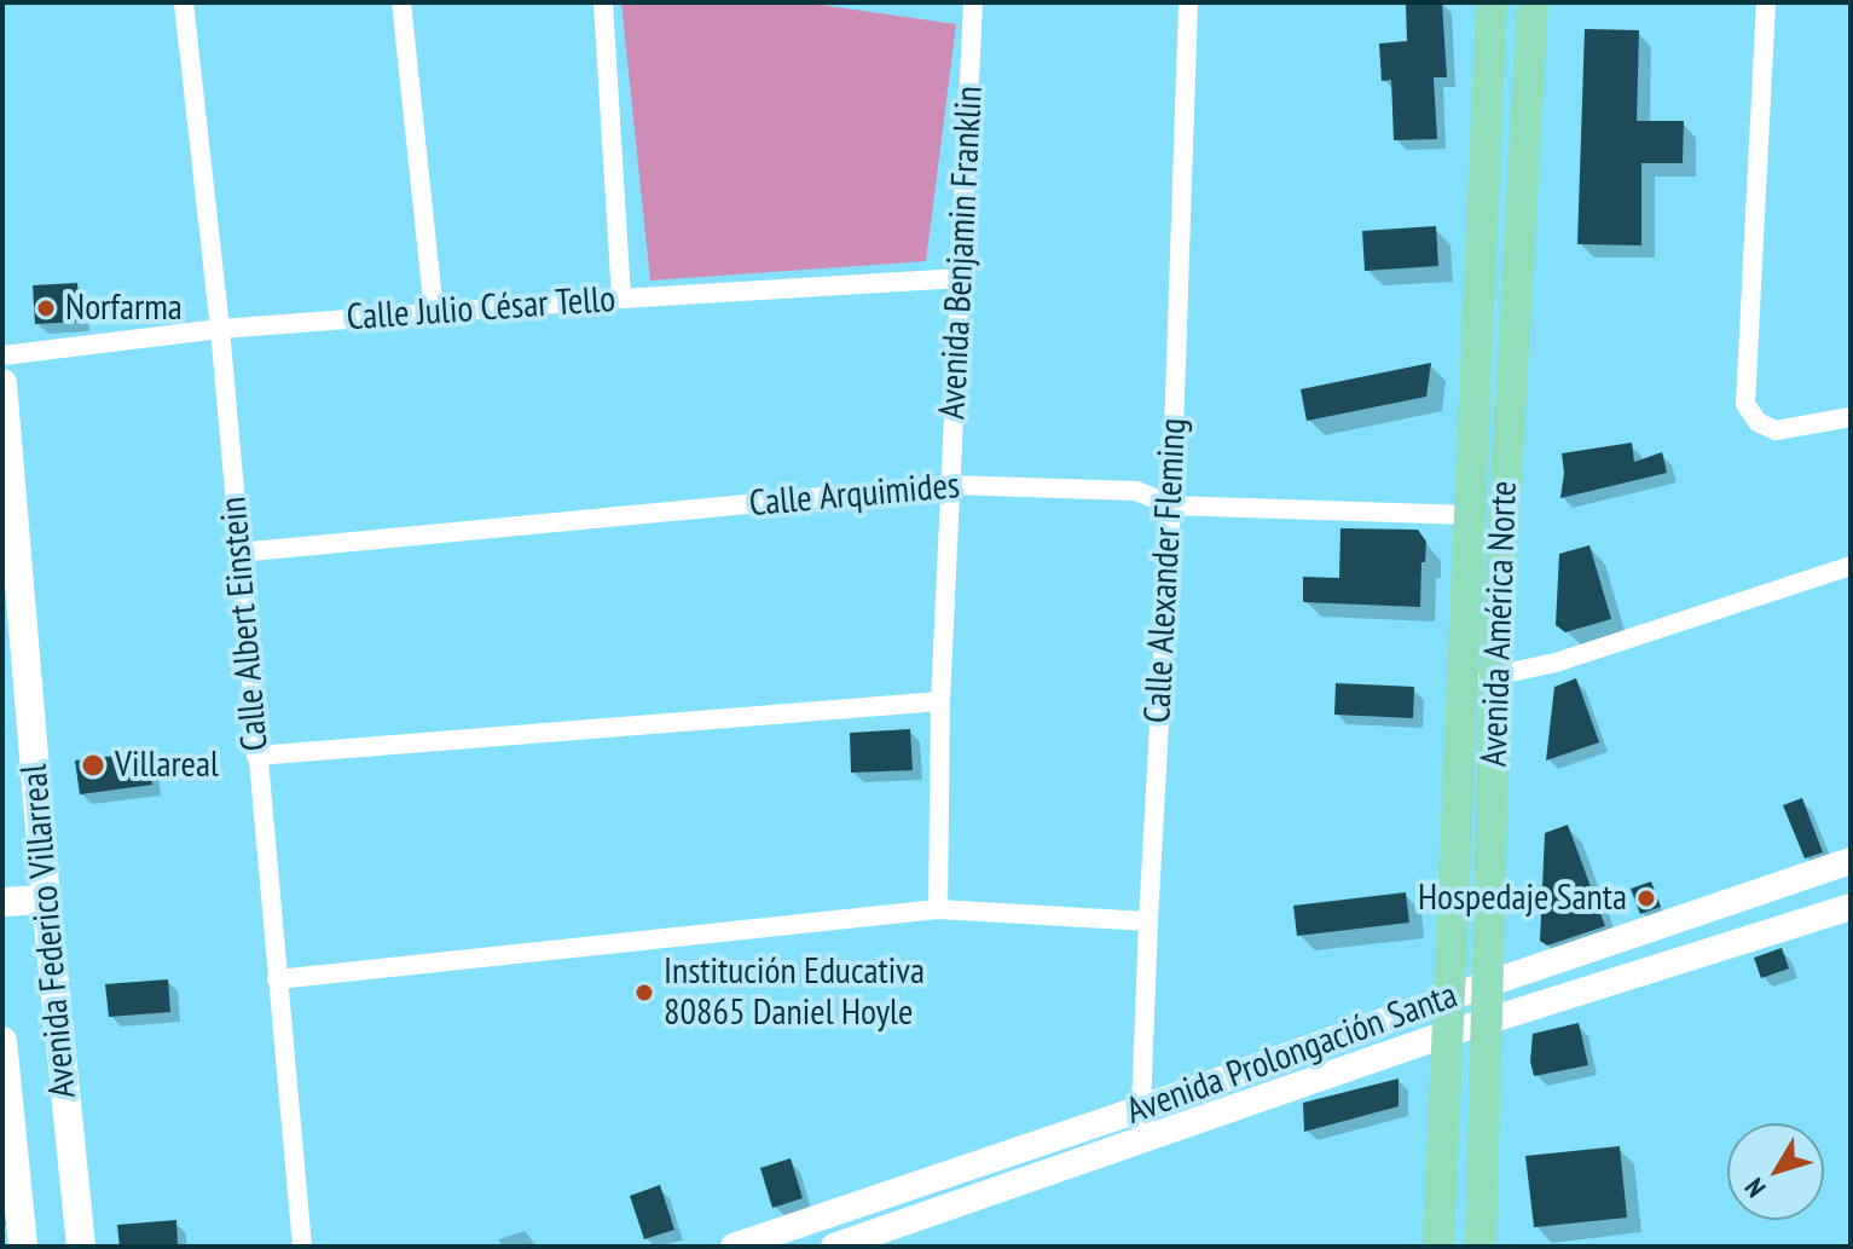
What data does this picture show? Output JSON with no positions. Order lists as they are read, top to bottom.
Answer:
{
  "streets": {
    "main road": ["Avenida América Norte", "Avenida Federico Villarreal"],
    "street": [
      "Avenida Benjamin Franklin",
      "Calle Julio César Tello",
      "Calle Arquimides",
      "Calle Alexander Fleming",
      "Calle Albert Einstein",
      "Avenida Prolongación Santa"
    ]
  },
  "crossings": [
    ["Avenida Benjamin Franklin", "Calle Julio César Tello"],
    ["Avenida Benjamin Franklin", "Calle Arquimides"],
    ["Calle Julio César Tello", "Calle Albert Einstein"],
    ["Calle Arquimides", "Calle Alexander Fleming"],
    ["Calle Arquimides", "Calle Albert Einstein"],
    ["Calle Arquimides", "Avenida América Norte"],
    ["Calle Alexander Fleming", "Avenida Prolongación Santa"],
    ["Avenida América Norte", "Avenida Prolongación Santa"]
  ],
  "places": [
    "Norfarma",
    "Villareal",
    "Hospedaje Santa",
    "Institución Educativa 80865 Daniel Hoyle"
  ],
  "north": "bottom left"
}
